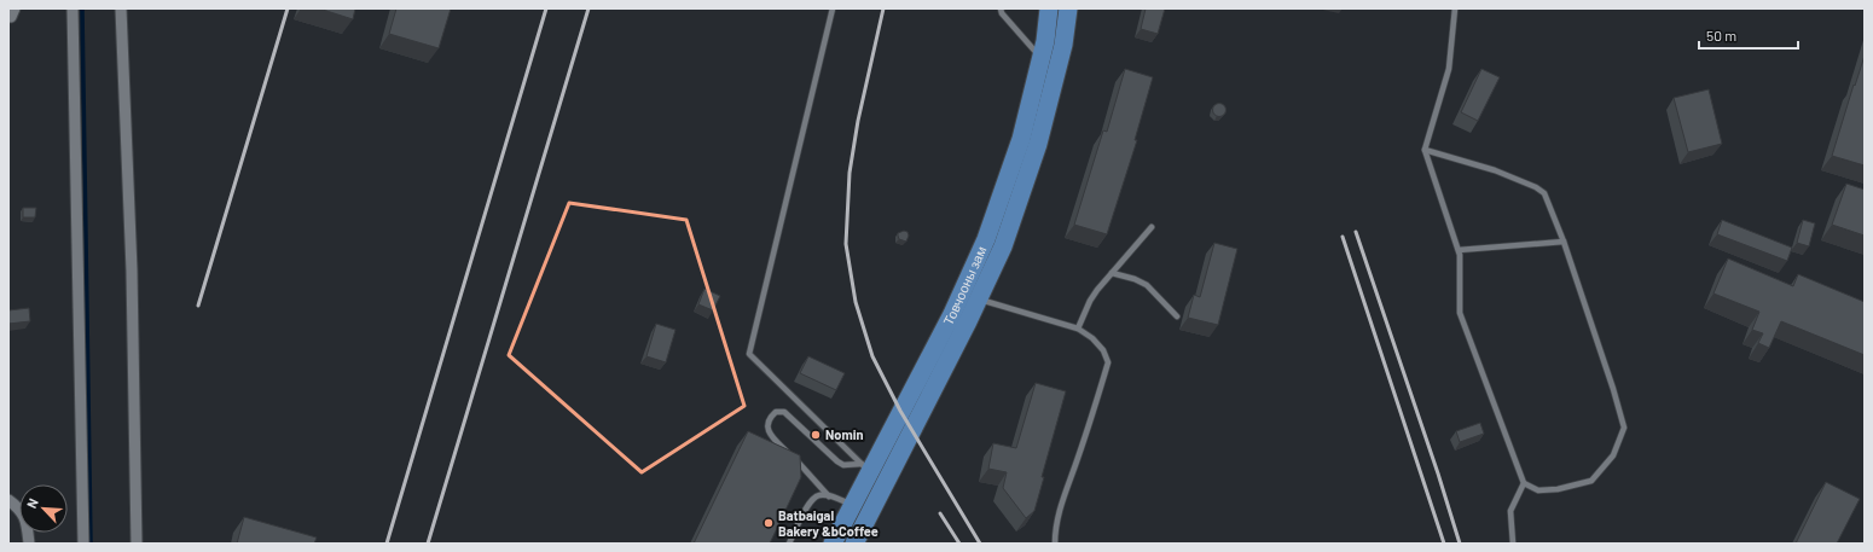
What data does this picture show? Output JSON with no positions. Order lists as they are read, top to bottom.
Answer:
{
  "streets": {
    "highway": ["Товчооны зам"]
  },
  "places": ["Nomin", "Batbaigal Bakery &bCoffee"],
  "scale_bar": "50 m",
  "north": "top left"
}
